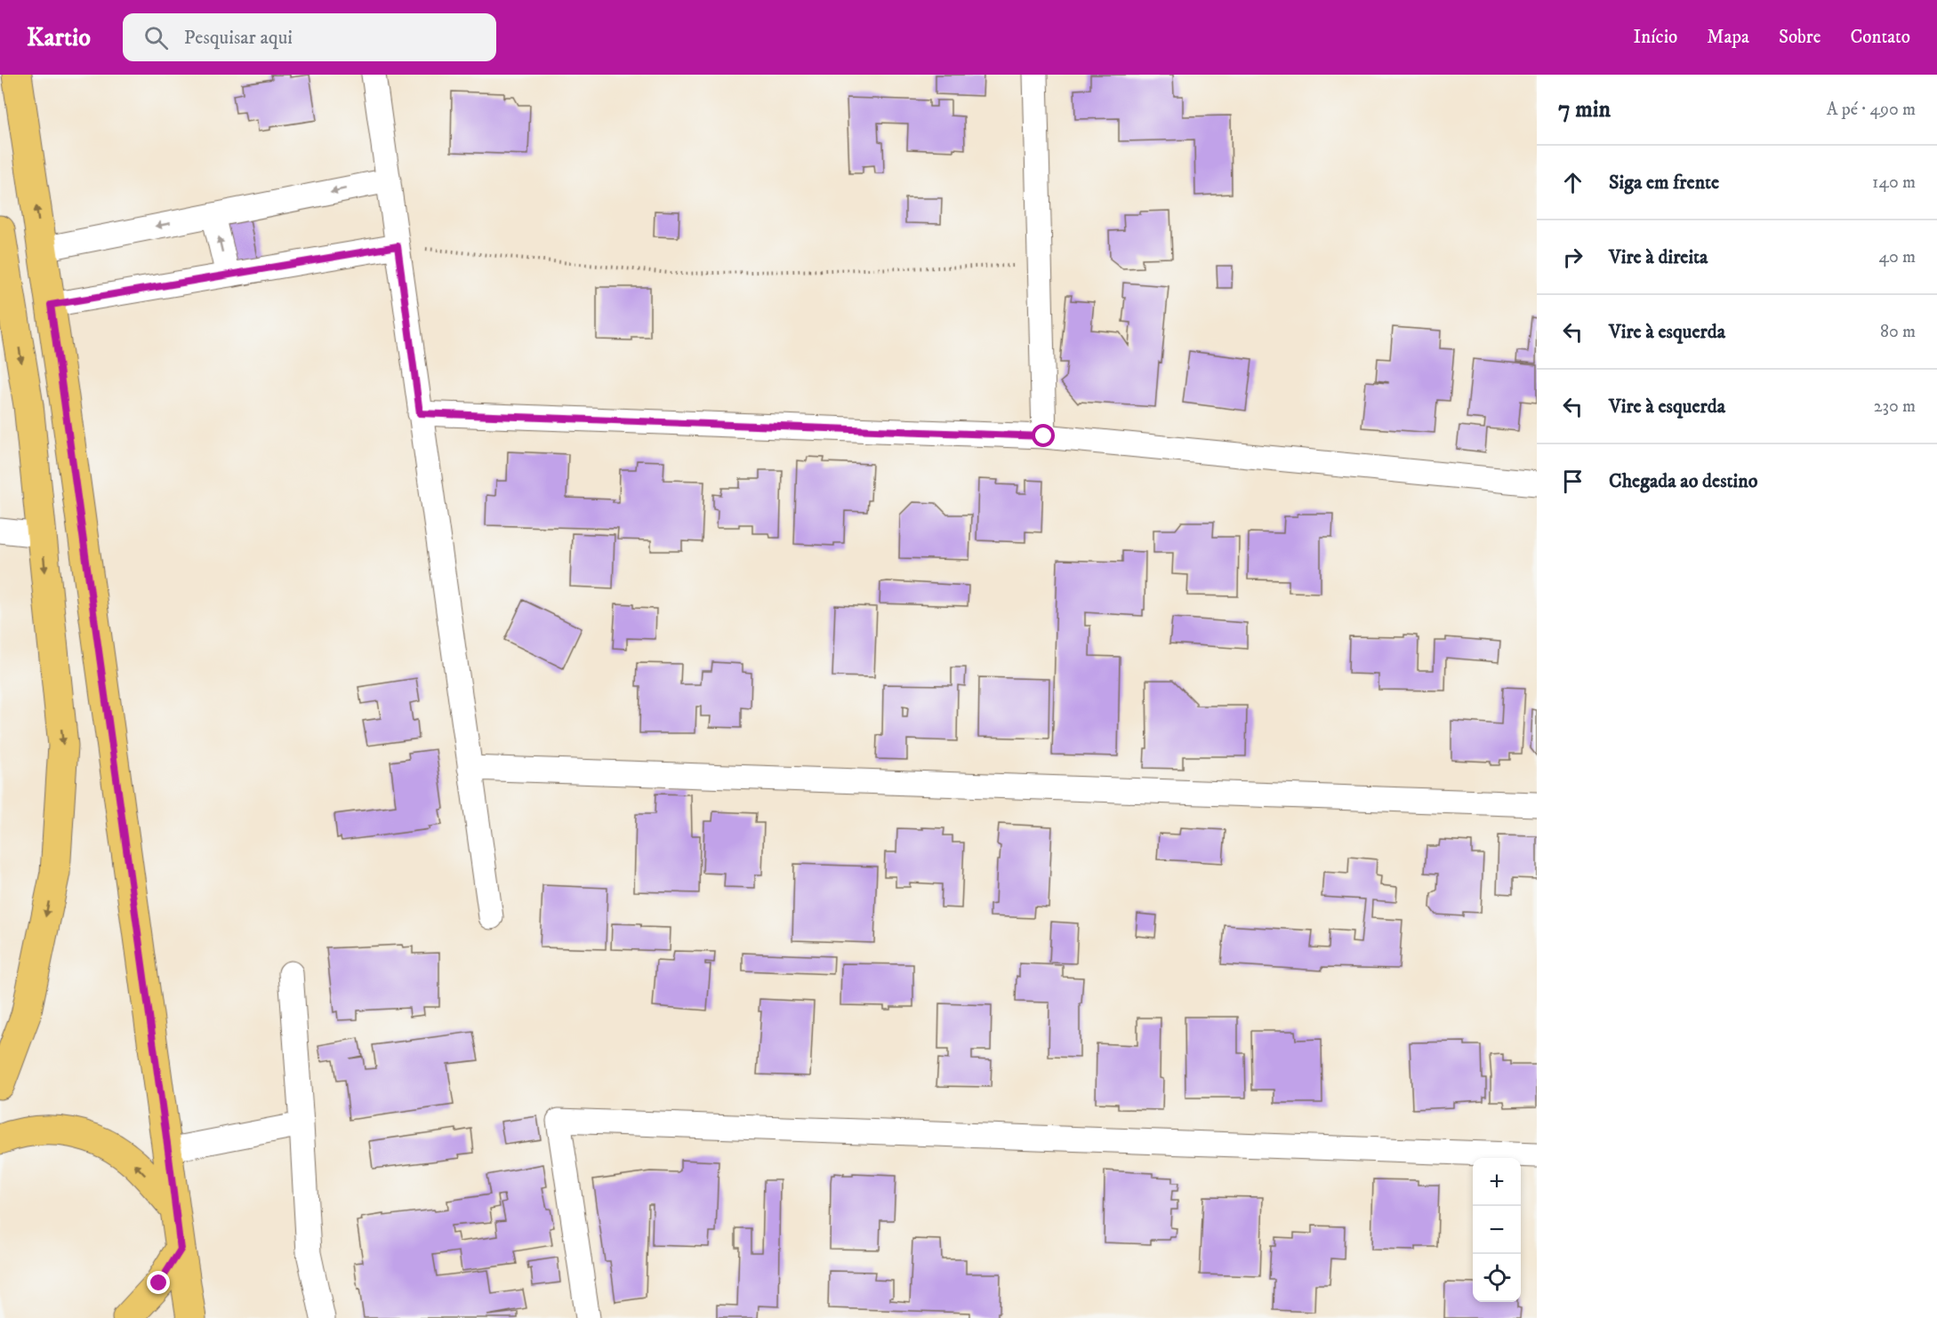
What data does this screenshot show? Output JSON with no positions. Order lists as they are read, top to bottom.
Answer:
{
  "page": {
    "header": "Kartio",
    "search": "Pesquisar aqui",
    "nav": [
      "Início",
      "Mapa",
      "Sobre",
      "Contato"
    ],
    "heading": ["7 min", "A pé · 490 m"],
    "list": [
      ["Siga em frente", "140 m"],
      ["Vire à direita", "40 m"],
      ["Vire à esquerda", "80 m"],
      ["Vire à esquerda", "230 m"],
      "Chegada ao destino"
    ],
    "map_buttons": ["+", "−"]
  }
}
